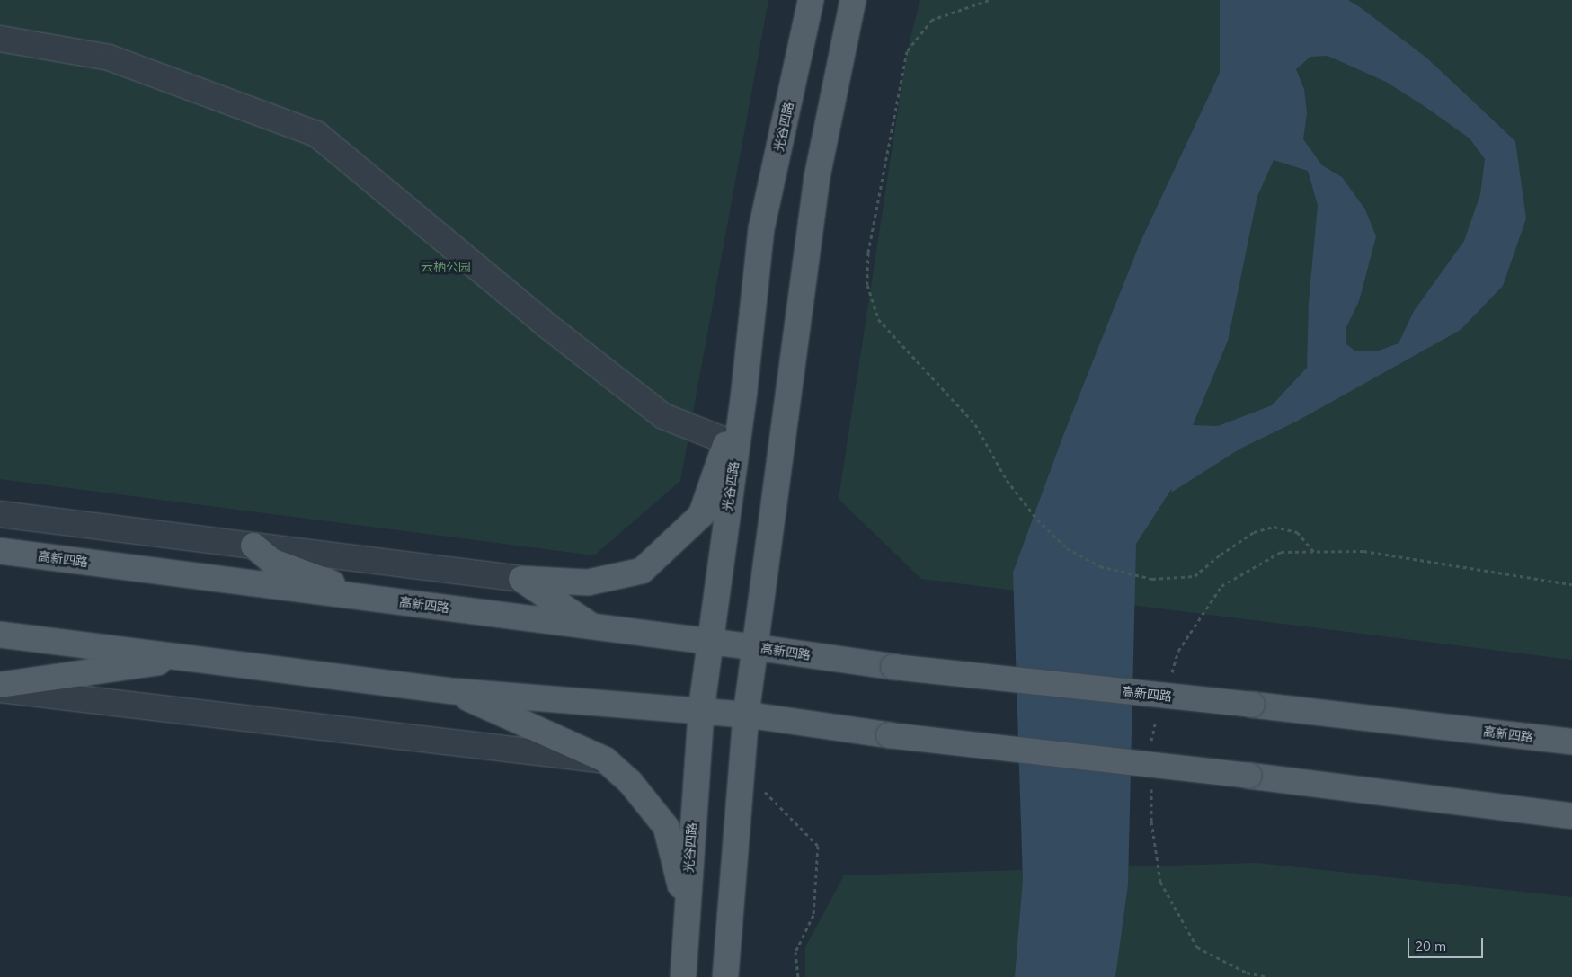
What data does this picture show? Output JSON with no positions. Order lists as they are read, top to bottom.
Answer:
{
  "streets": {
    "main road": ["光谷四路", "高新四路"]
  },
  "crossings": [
    ["光谷四路", "高新四路"]
  ],
  "parks": ["云栖公园"],
  "scale_bar": "20 m"
}
